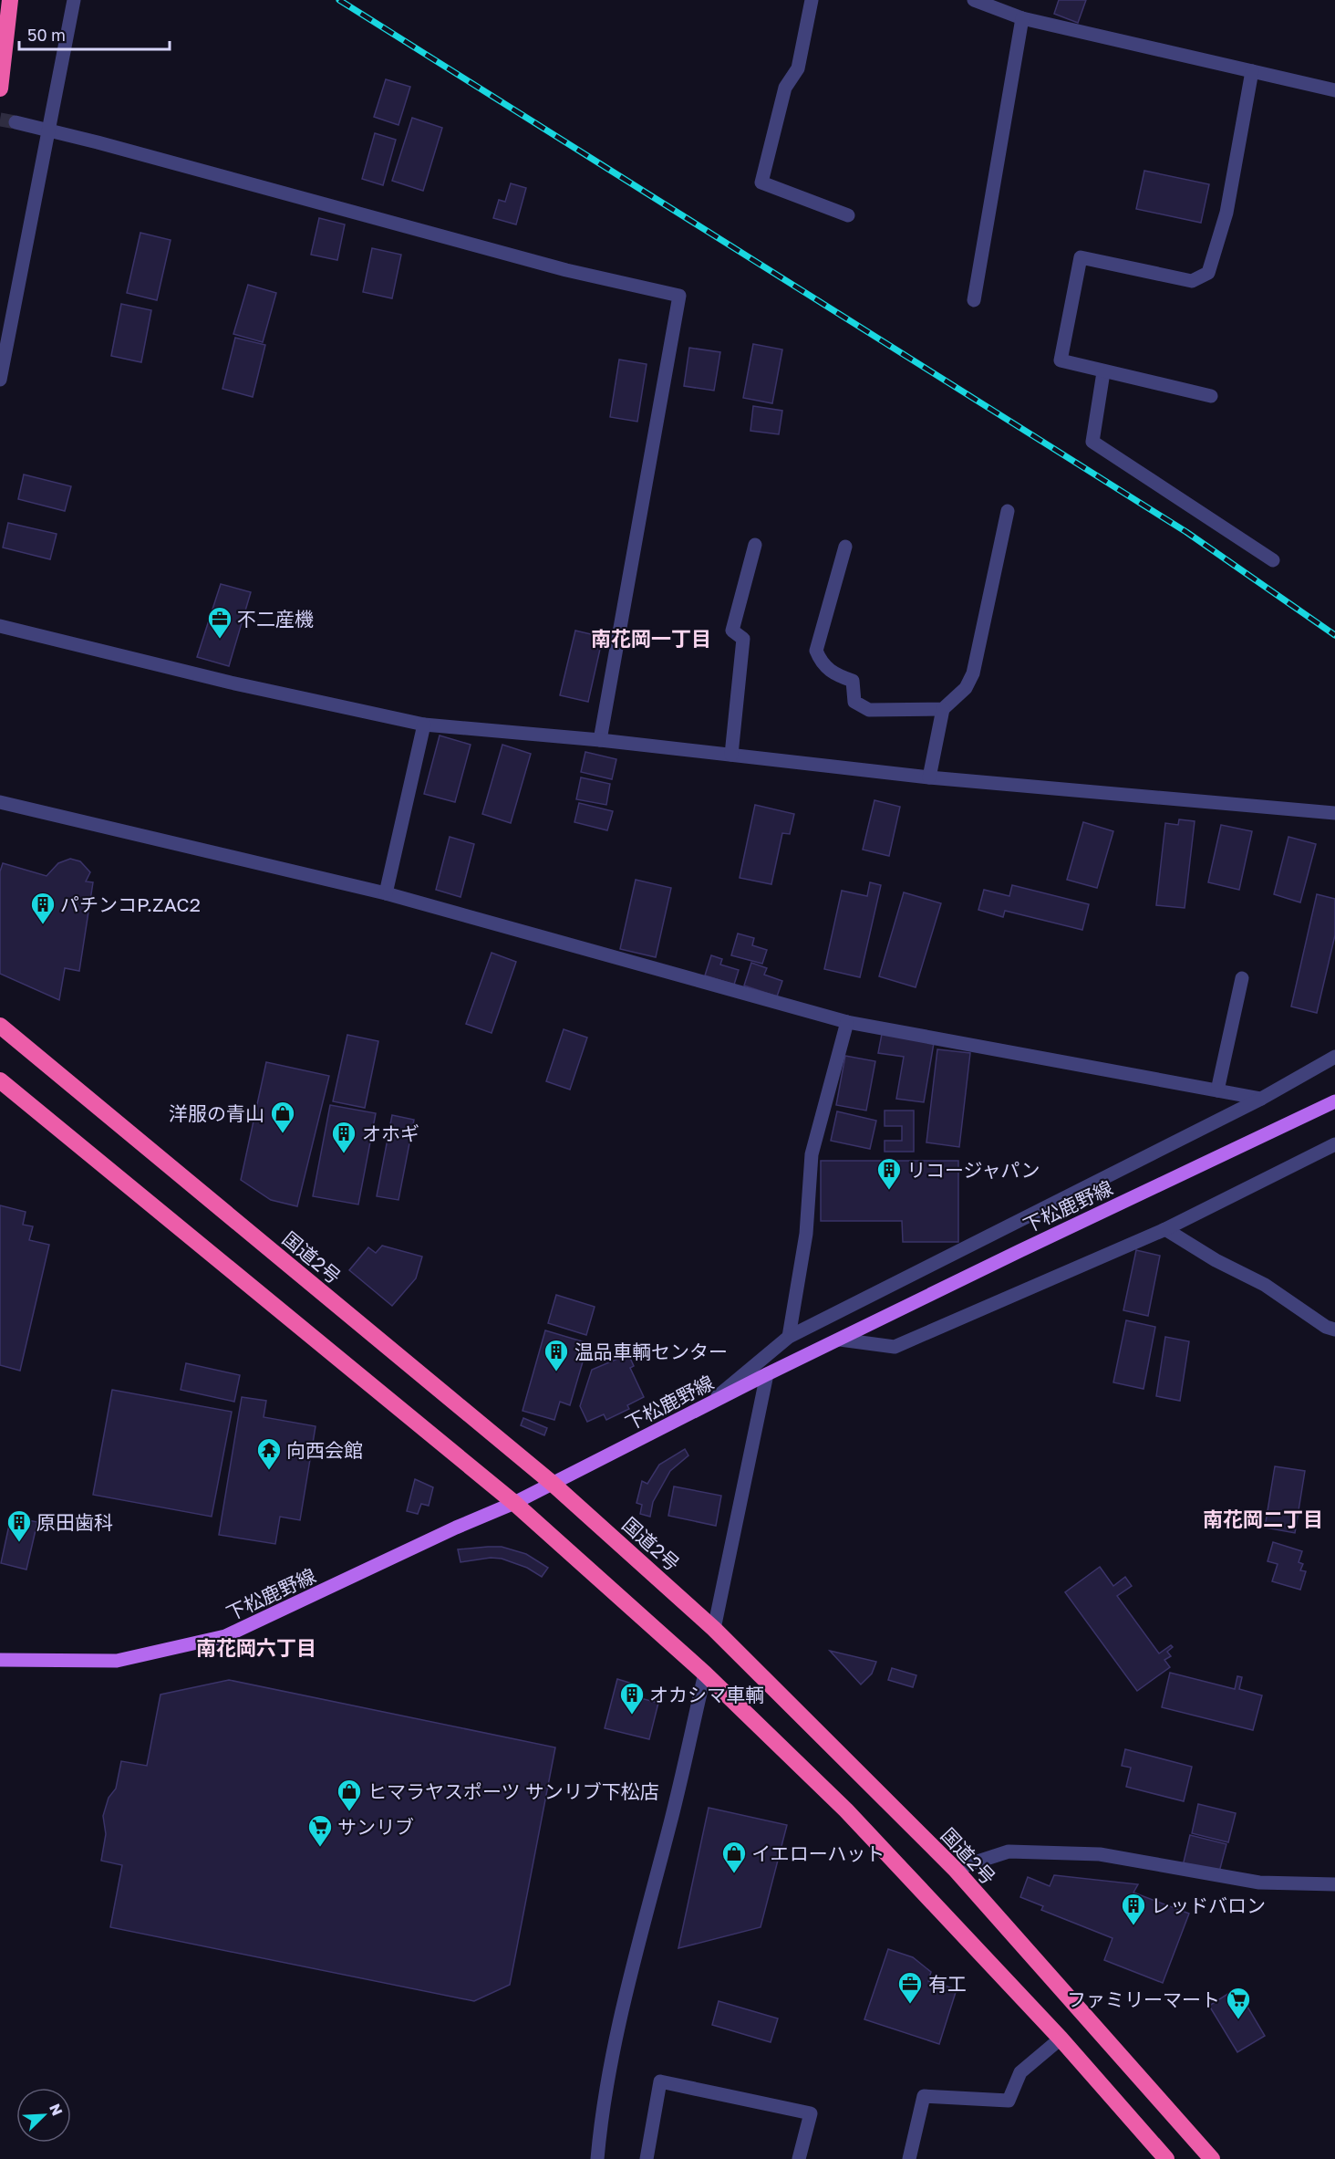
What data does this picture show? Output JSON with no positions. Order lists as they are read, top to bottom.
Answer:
{
  "streets": {
    "highway": ["国道2号"],
    "main road": ["下松鹿野線"]
  },
  "crossings": [
    ["下松鹿野線", "国道2号"]
  ],
  "districts": ["南花岡一丁目", "南花岡二丁目", "南花岡六丁目"],
  "places": {
    "office": ["不二産機", "有工"],
    "building": [
      "パチンコP.ZAC2",
      "オホギ",
      "リコージャパン",
      "温品車輌センター",
      "原田歯科",
      "オカシマ車輌",
      "レッドバロン"
    ],
    "shop": ["洋服の青山", "ヒマラヤスポーツ サンリブ下松店", "イエローハット"],
    "temple": ["向西会館"],
    "supermarket": ["サンリブ", "ファミリーマート"]
  },
  "scale_bar": "50 m",
  "north": "top right"
}
